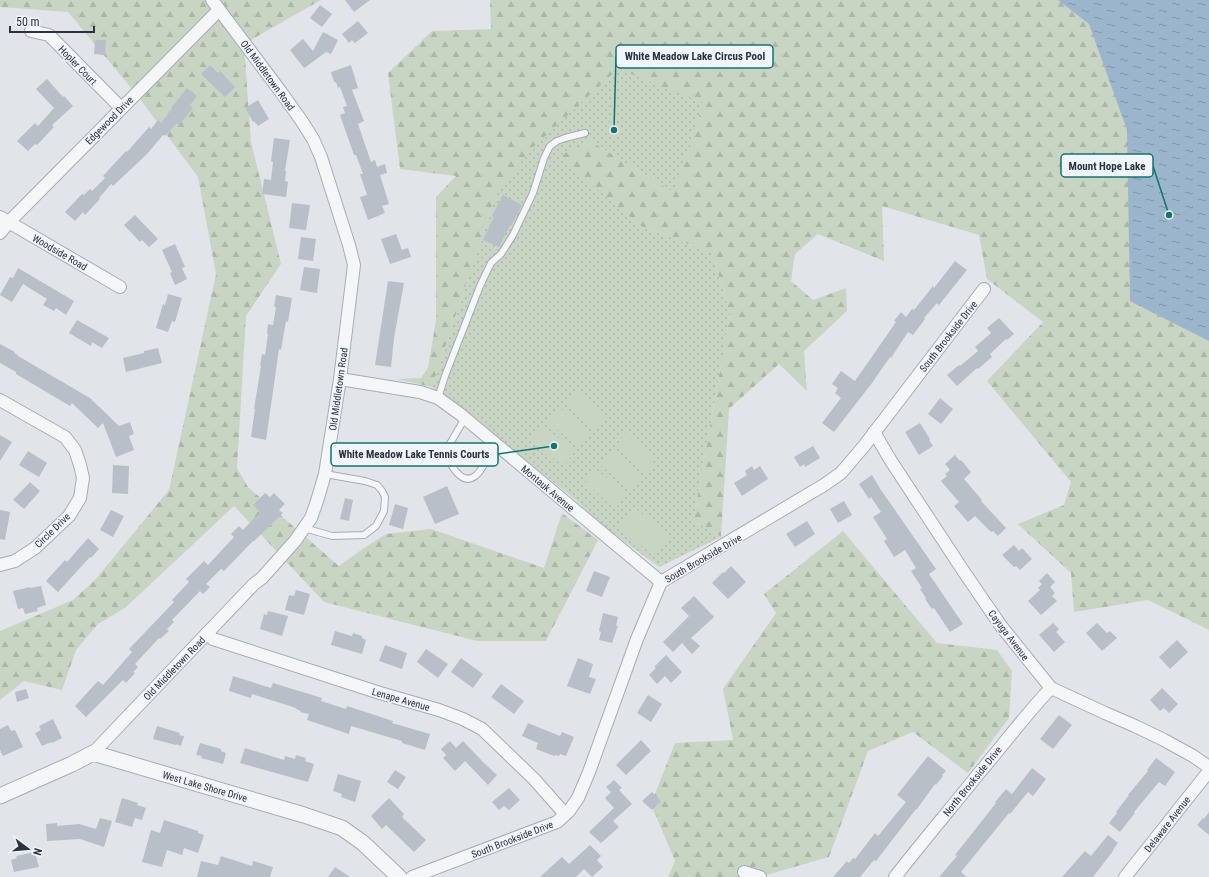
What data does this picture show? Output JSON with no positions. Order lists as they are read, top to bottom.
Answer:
{
  "streets": {
    "street": [
      "Hopler Court",
      "Old Middletown Road",
      "Edgewood Drive",
      "Woodside Road",
      "South Brookside Drive",
      "Montauk Avenue",
      "Circle Drive",
      "Cayuga Avenue",
      "Lenape Avenue",
      "North Brookside Drive",
      "West Lake Shore Drive",
      "Delaware Avenue"
    ]
  },
  "crossings": [
    ["Hopler Court", "Edgewood Drive"],
    ["Old Middletown Road", "Edgewood Drive"],
    ["Old Middletown Road", "Montauk Avenue"],
    ["Old Middletown Road", "Lenape Avenue"],
    ["Old Middletown Road", "West Lake Shore Drive"],
    ["Edgewood Drive", "Woodside Road"],
    ["South Brookside Drive", "Montauk Avenue"],
    ["South Brookside Drive", "Cayuga Avenue"],
    ["South Brookside Drive", "Lenape Avenue"],
    ["Cayuga Avenue", "North Brookside Drive"]
  ],
  "places": ["White Meadow Lake Circus Pool", "Mount Hope Lake", "White Meadow Lake Tennis Courts"],
  "scale_bar": "50 m",
  "north": "right"
}
